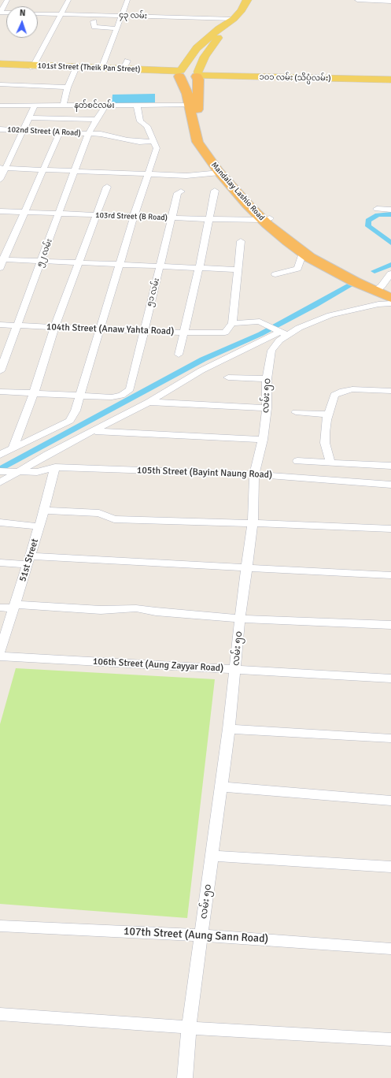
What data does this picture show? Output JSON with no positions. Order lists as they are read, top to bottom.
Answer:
{
  "streets": {
    "highway": ["Mandalay Lashio Road"],
    "main road": ["101st Street (Theik Pan Street)", "၁၀၁ လမ်း (သိပ္ပံလမ်း)"],
    "street": [
      "၄၃ လမ်း",
      "နတ်စင်လမ်း",
      "102nd Street (A Road)",
      "103rd Street (B Road)",
      "၅၂ လမ်း",
      "၅၁ လမ်း",
      "104th Street (Anaw Yahta Road)",
      "လမ်း ၅၀",
      "105th Street (Bayint Naung Road)",
      "51st Street",
      "106th Street (Aung Zayyar Road)",
      "107th Street (Aung Sann Road)"
    ]
  },
  "crossings": [
    ["101st Street (Theik Pan Street)", "Mandalay Lashio Road"],
    ["နတ်စင်လမ်း", "Mandalay Lashio Road"],
    ["နတ်စင်လမ်း", "၅၂ လမ်း"],
    ["102nd Street (A Road)", "၅၂ လမ်း"],
    ["Mandalay Lashio Road", "103rd Street (B Road)"],
    ["103rd Street (B Road)", "၅၂ လမ်း"],
    ["103rd Street (B Road)", "၅၁ လမ်း"],
    ["၅၂ လမ်း", "104th Street (Anaw Yahta Road)"],
    ["၅၁ လမ်း", "104th Street (Anaw Yahta Road)"],
    ["လမ်း ၅၀", "105th Street (Bayint Naung Road)"],
    ["လမ်း ၅၀", "106th Street (Aung Zayyar Road)"],
    ["လမ်း ၅၀", "107th Street (Aung Sann Road)"],
    ["105th Street (Bayint Naung Road)", "51st Street"]
  ],
  "north": "top"
}
